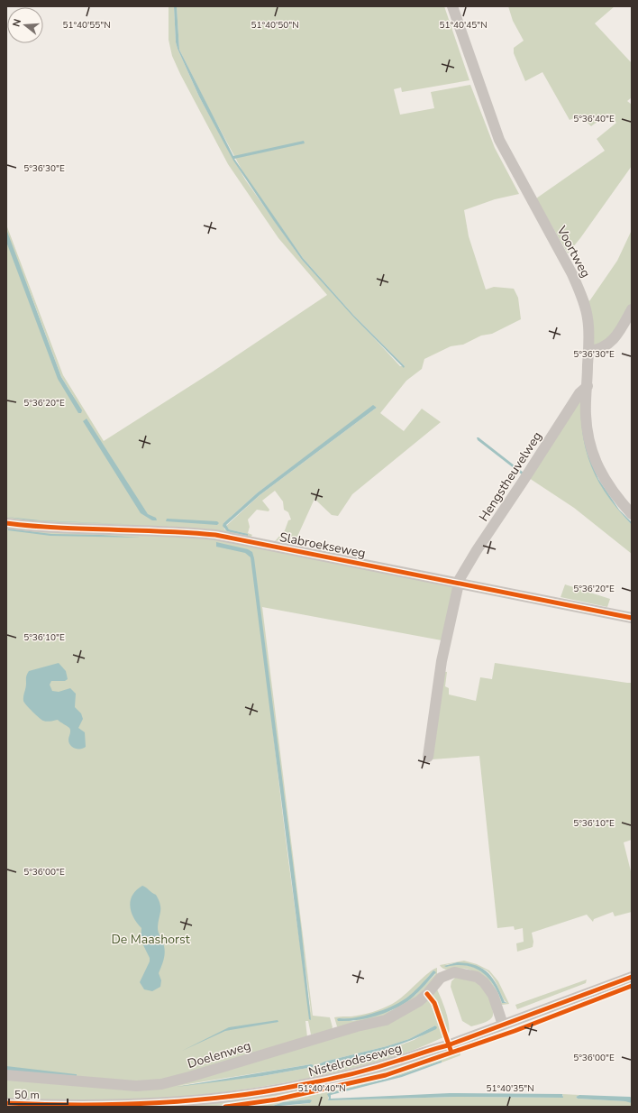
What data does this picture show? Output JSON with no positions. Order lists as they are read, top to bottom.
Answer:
{
  "streets": {
    "street": [
      "Voortweg",
      "Hengstheuvelweg",
      "Slabroekseweg",
      "Doelenweg",
      "Nistelrodeseweg"
    ]
  },
  "crossings": [
    ["Voortweg", "Hengstheuvelweg"],
    ["Hengstheuvelweg", "Slabroekseweg"],
    ["Doelenweg", "Nistelrodeseweg"]
  ],
  "parks": ["De Maashorst"],
  "scale_bar": "50 m",
  "north": "left",
  "coordinates": [
    "51°40'55\"N",
    "51°40'50\"N",
    "51°40'45\"N",
    "5°36'40\"E",
    "5°36'30\"E",
    "5°36'20\"E",
    "5°36'10\"E",
    "5°36'00\"E",
    "51°40'40\"N",
    "51°40'35\"N"
  ]
}
